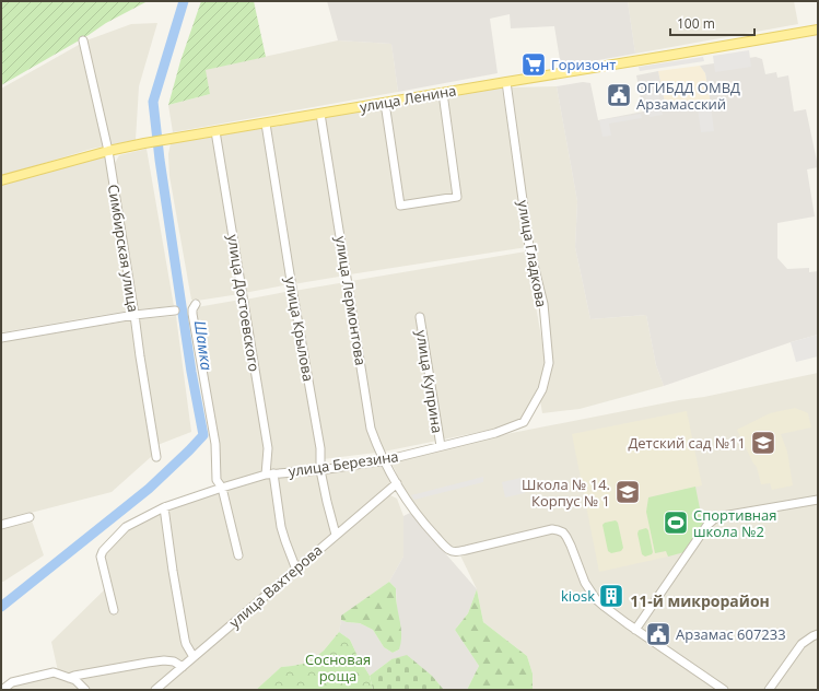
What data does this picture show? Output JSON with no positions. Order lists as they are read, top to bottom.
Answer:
{
  "streets": {
    "main road": ["улица Ленина"],
    "street": [
      "Симбирская улица",
      "улица Гладкова",
      "улица Лермонтова",
      "улица Достоевского",
      "улица Крылова",
      "улица Куприна",
      "улица Березина",
      "улица Вахтерова"
    ]
  },
  "crossings": [
    ["улица Ленина", "Симбирская улица"],
    ["улица Ленина", "улица Гладкова"],
    ["улица Ленина", "улица Лермонтова"],
    ["улица Ленина", "улица Достоевского"],
    ["улица Ленина", "улица Крылова"],
    ["улица Гладкова", "улица Березина"],
    ["улица Лермонтова", "улица Березина"],
    ["улица Лермонтова", "улица Вахтерова"],
    ["улица Достоевского", "улица Березина"],
    ["улица Достоевского", "улица Вахтерова"],
    ["улица Крылова", "улица Березина"],
    ["улица Крылова", "улица Вахтерова"],
    ["улица Куприна", "улица Березина"]
  ],
  "districts": ["11-й микрорайон"],
  "water": ["Шамка"],
  "parks": ["Сосновая роща"],
  "places": {
    "supermarket": ["Горизонт"],
    "public building": ["ОГИБДД ОМВД Арзамасский", "Арзамас 607233"],
    "school or university": ["Детский сад №11", "Школа № 14. Корпус № 1"],
    "sports": ["Спортивная школа №2"],
    "building": ["kiosk"]
  },
  "scale_bar": "100 m"
}
